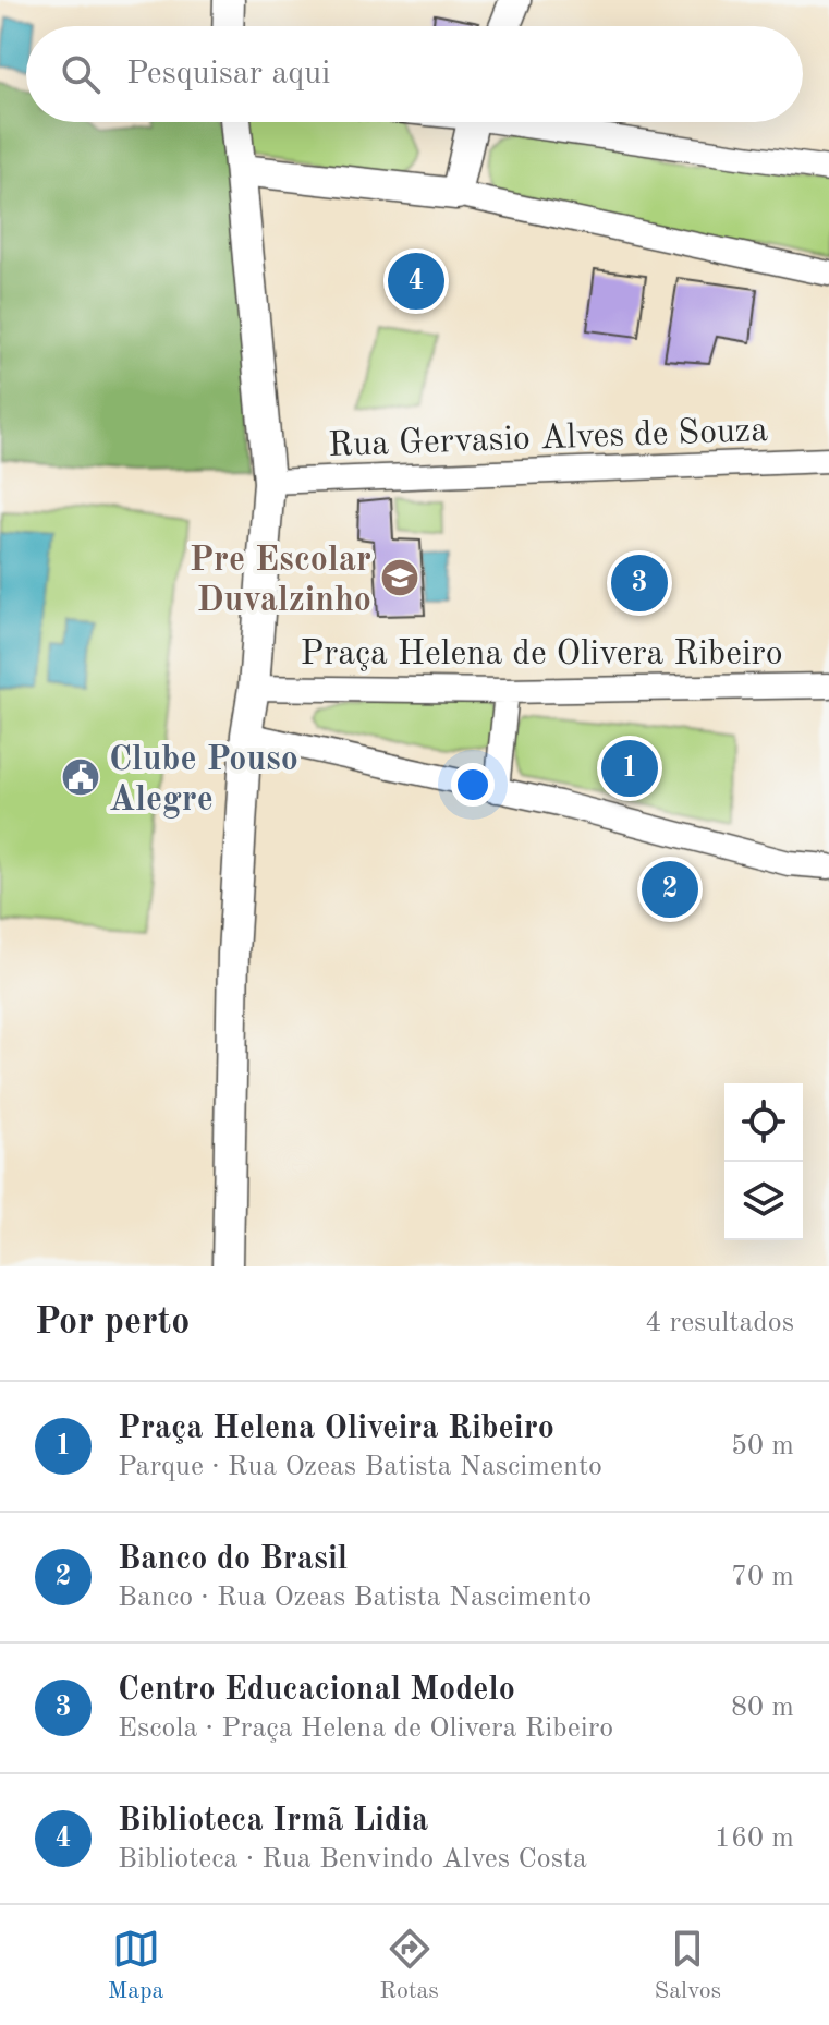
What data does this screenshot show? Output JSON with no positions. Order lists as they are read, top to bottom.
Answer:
{
  "streets": {
    "street": ["Rua Gervasio Alves de Souza", "Praça Helena de Olivera Ribeiro"]
  },
  "places": {
    "school or university": ["Pre Escolar Duvalzinho"],
    "public building": ["Clube Pouso Alegre"]
  },
  "page": {
    "search": "Pesquisar aqui",
    "pins": [
      "4",
      "3",
      "1",
      "2"
    ],
    "heading": ["Por perto", "4 resultados"],
    "list": [
      {
        "mark": "1",
        "name": "Praça Helena Oliveira Ribeiro",
        "note": "Parque · Rua Ozeas Batista Nascimento",
        "value": "50 m"
      },
      {
        "mark": "2",
        "name": "Banco do Brasil",
        "note": "Banco · Rua Ozeas Batista Nascimento",
        "value": "70 m"
      },
      {
        "mark": "3",
        "name": "Centro Educacional Modelo",
        "note": "Escola · Praça Helena de Olivera Ribeiro",
        "value": "80 m"
      },
      {
        "mark": "4",
        "name": "Biblioteca Irmã Lidia",
        "note": "Biblioteca · Rua Benvindo Alves Costa",
        "value": "160 m"
      }
    ],
    "nav": ["Mapa", "Rotas", "Salvos"]
  }
}
